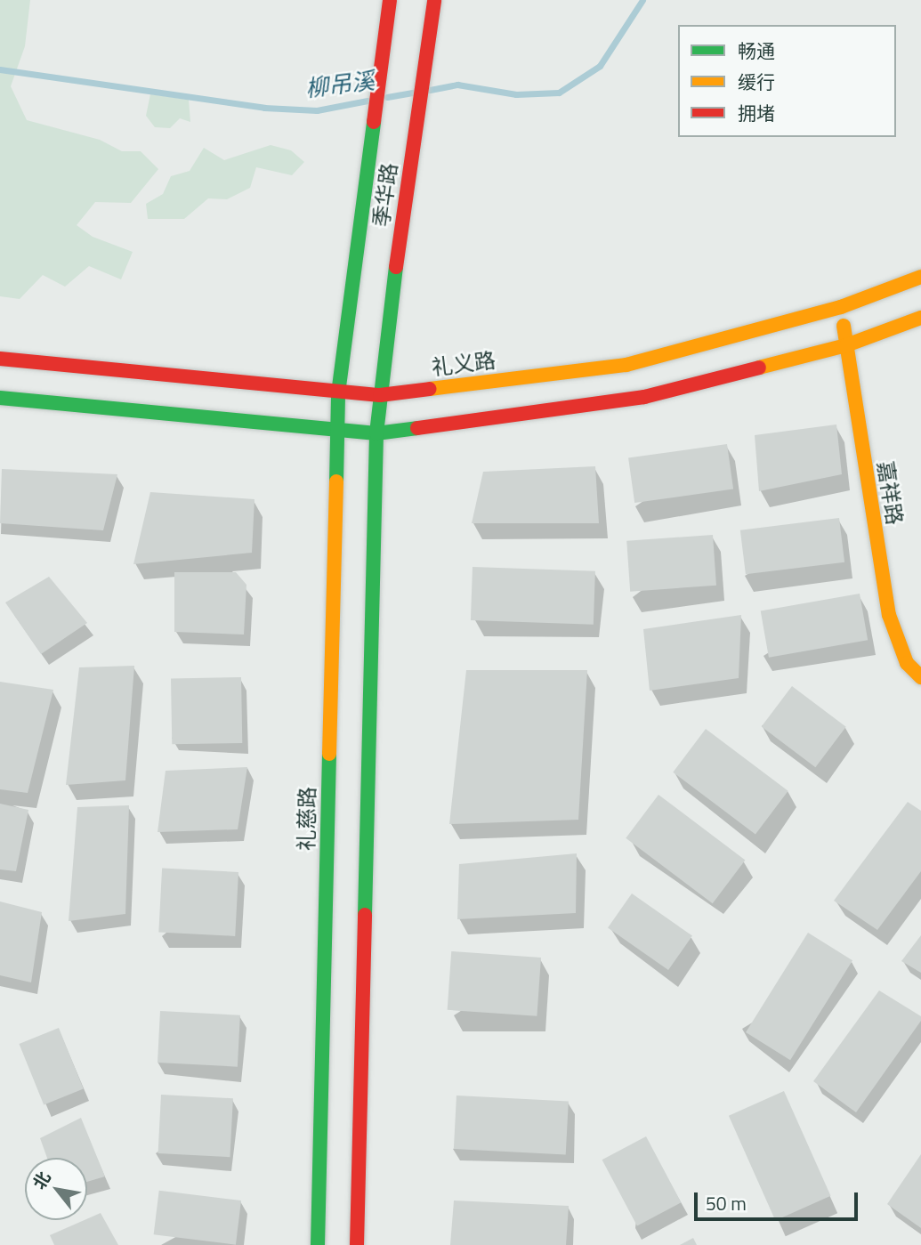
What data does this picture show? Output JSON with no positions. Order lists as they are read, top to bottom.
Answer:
{
  "streets": {
    "main road": [
      "季华路",
      "礼义路",
      "嘉祥路",
      "礼慈路"
    ]
  },
  "crossings": [
    ["季华路", "礼义路"],
    ["季华路", "礼慈路"],
    ["礼义路", "嘉祥路"],
    ["礼义路", "礼慈路"]
  ],
  "water": ["柳吊溪"],
  "legend": ["畅通", "缓行", "拥堵"],
  "scale_bar": "50 m",
  "north": "top left"
}
